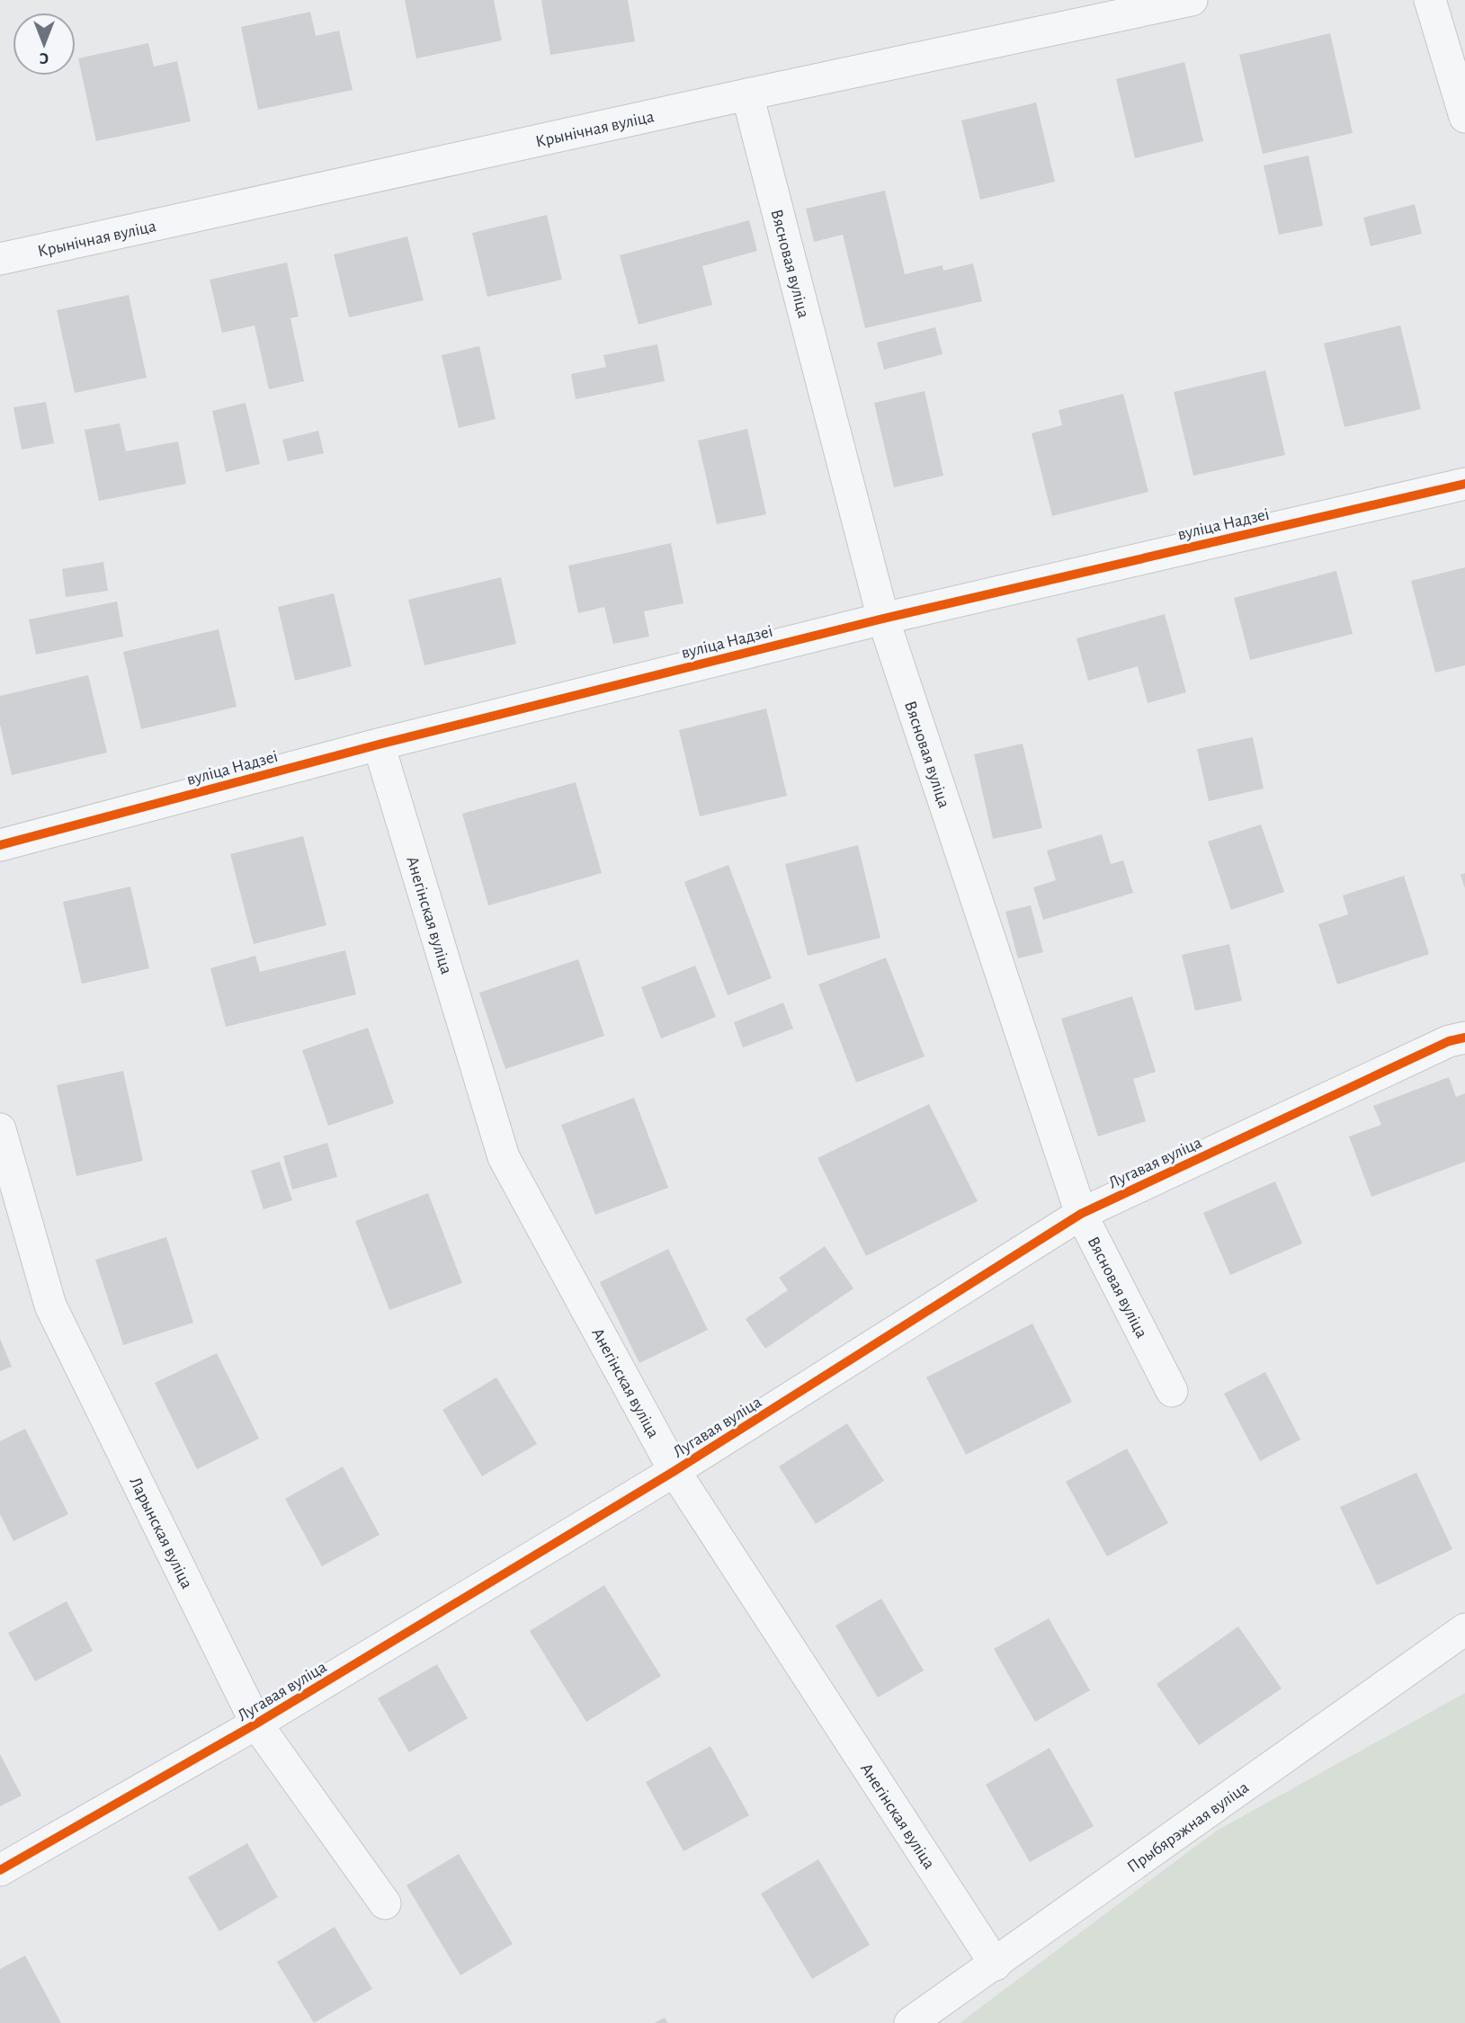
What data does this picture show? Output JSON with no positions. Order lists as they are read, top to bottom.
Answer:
{
  "streets": {
    "street": [
      "Крынічная вуліца",
      "Вясновая вуліца",
      "вуліца Надзеі",
      "Анегінская вуліца",
      "Лугавая вуліца",
      "Ларынская вуліца",
      "Прыбярэжная вуліца"
    ]
  },
  "crossings": [
    ["Крынічная вуліца", "Вясновая вуліца"],
    ["Вясновая вуліца", "вуліца Надзеі"],
    ["Вясновая вуліца", "Лугавая вуліца"],
    ["вуліца Надзеі", "Анегінская вуліца"],
    ["Анегінская вуліца", "Лугавая вуліца"],
    ["Анегінская вуліца", "Прыбярэжная вуліца"],
    ["Лугавая вуліца", "Ларынская вуліца"]
  ],
  "north": "bottom"
}
